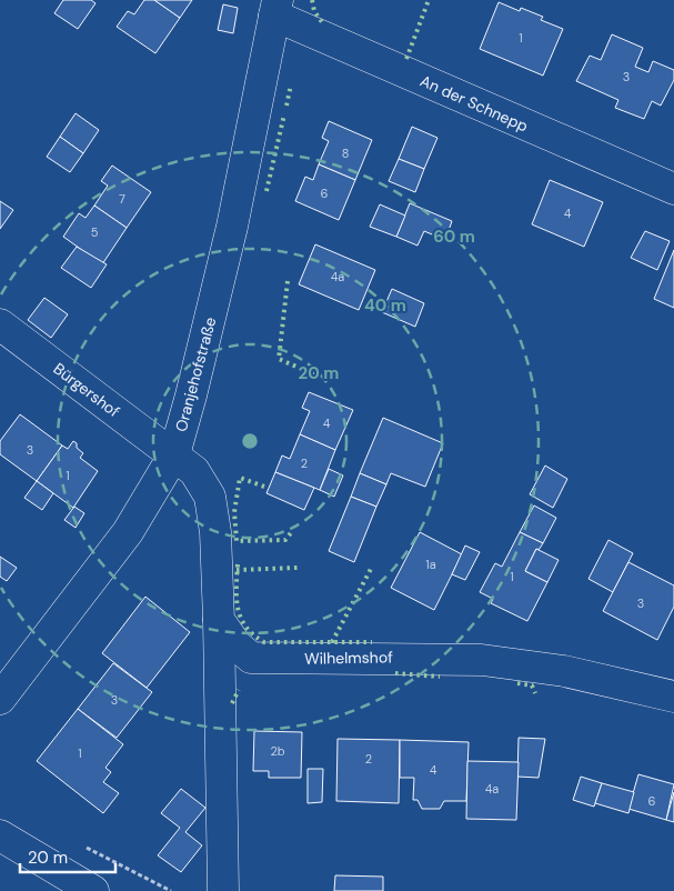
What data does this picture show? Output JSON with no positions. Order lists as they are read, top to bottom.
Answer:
{
  "streets": {
    "street": [
      "An der Schnepp",
      "Oranjehofstraße",
      "Bürgershof",
      "Wilhelmshof"
    ]
  },
  "crossings": [
    ["An der Schnepp", "Oranjehofstraße"],
    ["Oranjehofstraße", "Bürgershof"]
  ],
  "house_numbers": [
    "1",
    "3",
    "8",
    "6",
    "7",
    "4",
    "5",
    "4a",
    "4",
    "3",
    "2",
    "1",
    "1a",
    "1",
    "3",
    "3",
    "2b",
    "1",
    "2",
    "4",
    "4a",
    "6"
  ],
  "scale_bar": "20 m",
  "rings": ["60 m", "40 m", "20 m"]
}
